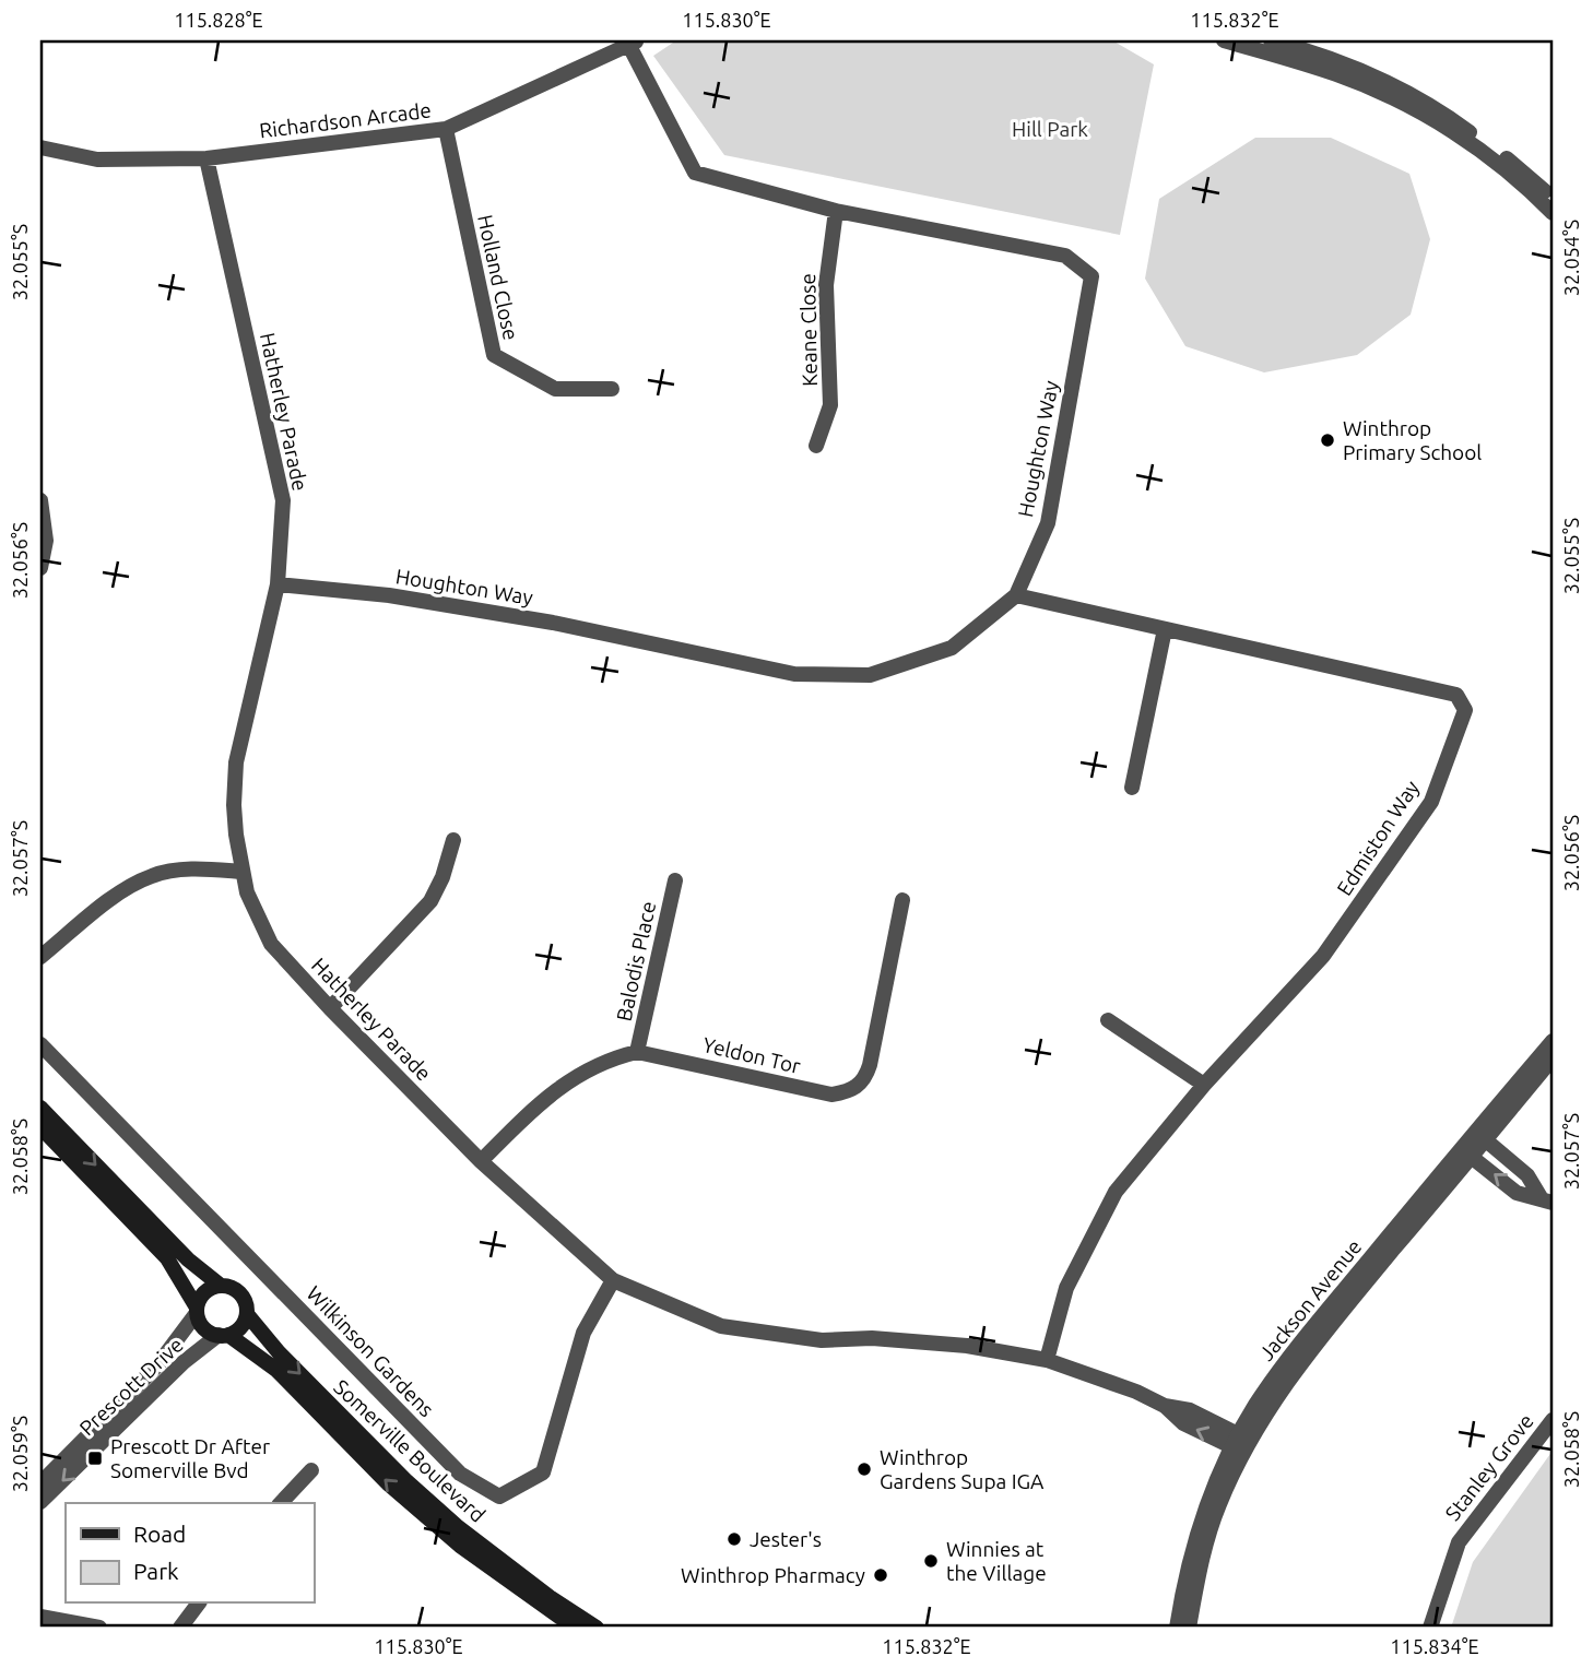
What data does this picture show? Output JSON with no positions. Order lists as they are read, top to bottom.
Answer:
{
  "streets": {
    "main road": ["Somerville Boulevard"],
    "street": [
      "Richardson Arcade",
      "Holland Close",
      "Keane Close",
      "Hatherley Parade",
      "Houghton Way",
      "Edmiston Way",
      "Balodis Place",
      "Yeldon Tor",
      "Jackson Avenue",
      "Wilkinson Gardens",
      "Prescott Drive",
      "Stanley Grove"
    ]
  },
  "crossings": [
    ["Richardson Arcade", "Holland Close"],
    ["Richardson Arcade", "Hatherley Parade"],
    ["Richardson Arcade", "Houghton Way"],
    ["Keane Close", "Houghton Way"],
    ["Hatherley Parade", "Houghton Way"],
    ["Hatherley Parade", "Edmiston Way"],
    ["Hatherley Parade", "Jackson Avenue"],
    ["Hatherley Parade", "Wilkinson Gardens"],
    ["Houghton Way", "Edmiston Way"],
    ["Balodis Place", "Yeldon Tor"],
    ["Prescott Drive", "Somerville Boulevard"]
  ],
  "parks": ["Hill Park"],
  "places": {
    "other": [
      "Winthrop Primary School",
      "Winthrop Gardens Supa IGA",
      "Jester's",
      "Winnies at the Village",
      "Winthrop Pharmacy"
    ],
    "transit": ["Prescott Dr After Somerville Bvd"]
  },
  "legend": ["Road", "Park"],
  "coordinates": [
    "115.828°E",
    "115.830°E",
    "115.832°E",
    "32.054°S",
    "32.055°S",
    "32.056°S",
    "32.057°S",
    "32.058°S",
    "32.059°S",
    "115.834°E"
  ]
}
